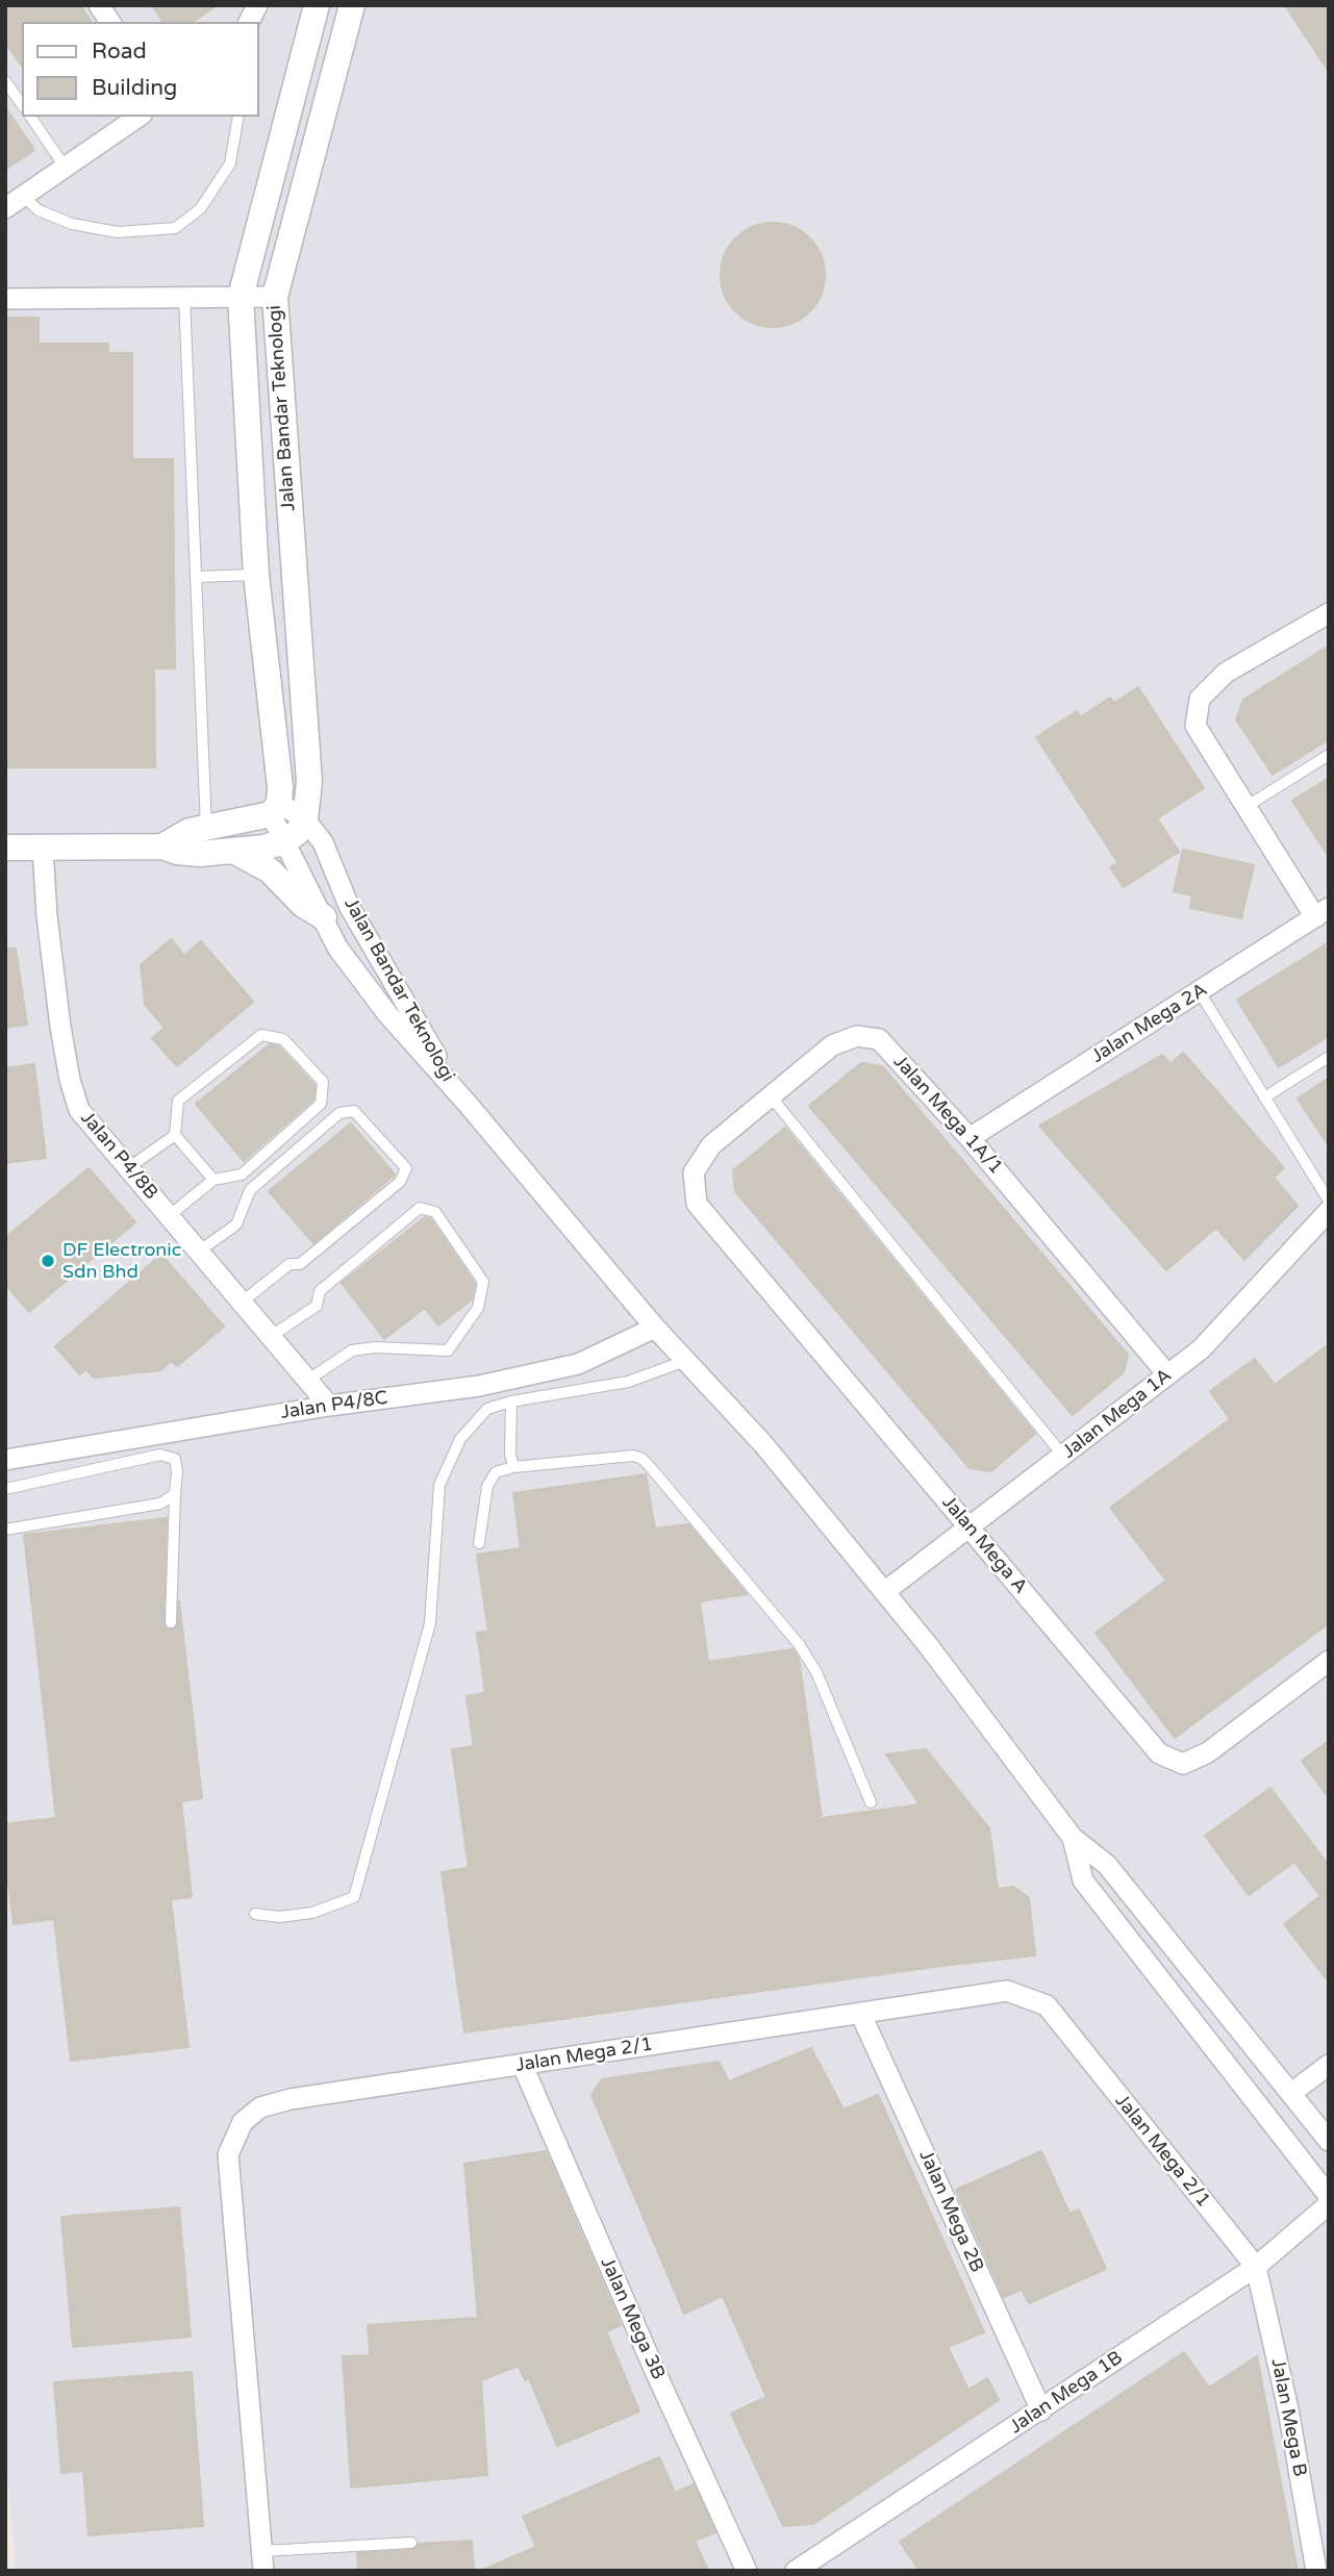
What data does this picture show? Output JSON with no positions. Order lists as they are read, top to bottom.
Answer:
{
  "streets": {
    "street": [
      "Jalan Bandar Teknologi",
      "Jalan Mega 2A",
      "Jalan Mega 1A/1",
      "Jalan P4/8B",
      "Jalan P4/8C",
      "Jalan Mega 1A",
      "Jalan Mega A",
      "Jalan Mega 2/1",
      "Jalan Mega 2B",
      "Jalan Mega 3B",
      "Jalan Mega 1B",
      "Jalan Mega B"
    ]
  },
  "crossings": [
    ["Jalan Mega 2A", "Jalan Mega 1A/1"],
    ["Jalan Mega 1A/1", "Jalan Mega 1A"],
    ["Jalan Mega 1A/1", "Jalan Mega A"],
    ["Jalan P4/8B", "Jalan P4/8C"],
    ["Jalan Mega 1A", "Jalan Mega A"],
    ["Jalan Mega 2/1", "Jalan Mega 2B"],
    ["Jalan Mega 2/1", "Jalan Mega 3B"],
    ["Jalan Mega 2/1", "Jalan Mega 1B"],
    ["Jalan Mega 2/1", "Jalan Mega B"],
    ["Jalan Mega 2B", "Jalan Mega 1B"],
    ["Jalan Mega 1B", "Jalan Mega B"]
  ],
  "places": ["DF Electronic Sdn Bhd"],
  "legend": ["Road", "Building"]
}
